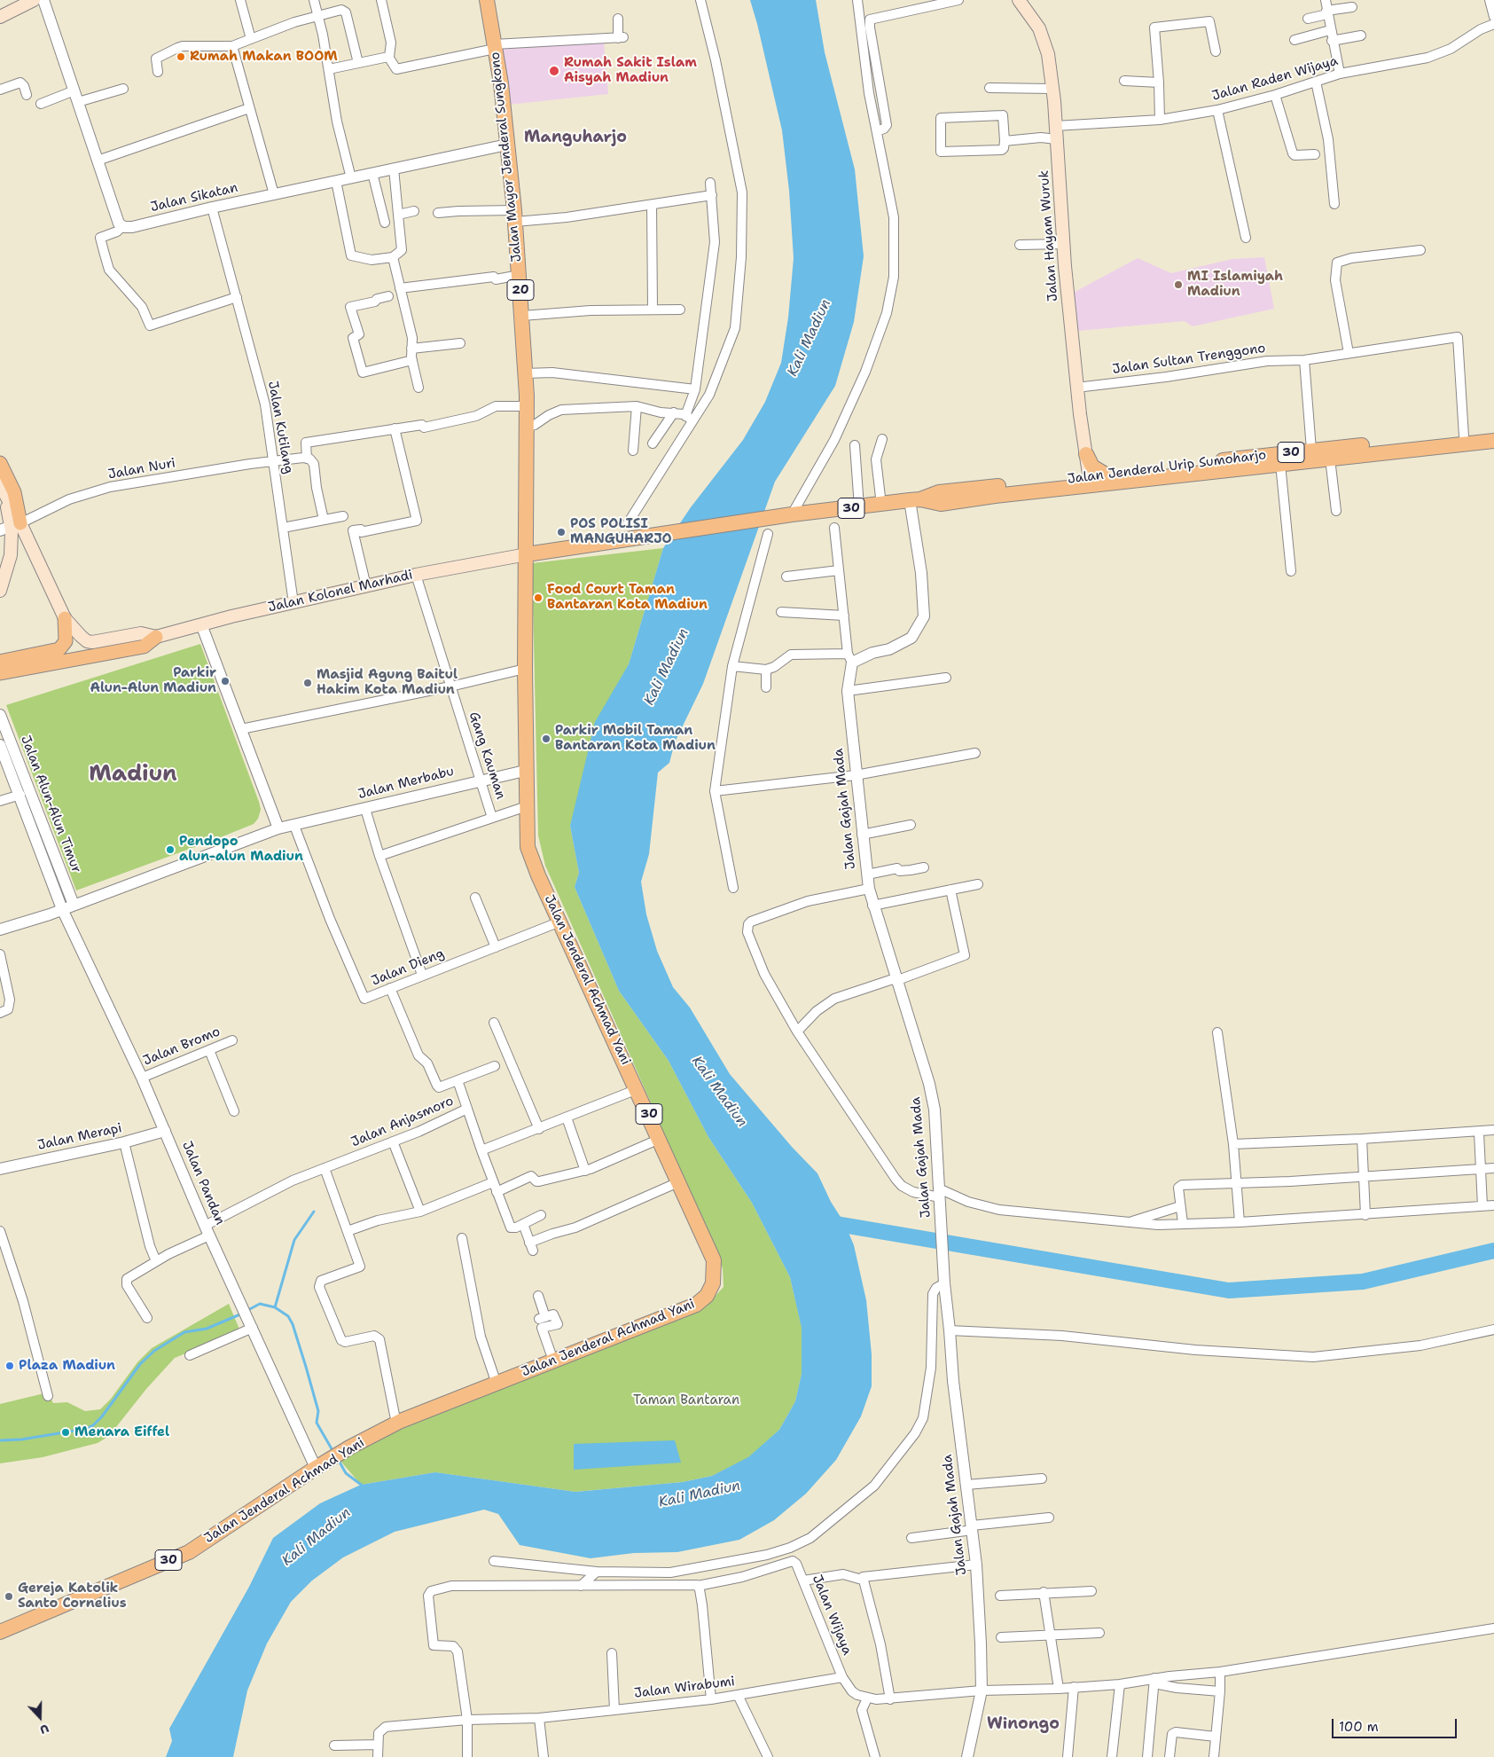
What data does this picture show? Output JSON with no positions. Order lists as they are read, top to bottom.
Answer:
{
  "streets": {
    "highway": [
      "Jalan Mayor Jenderal Sungkono",
      "20",
      "30",
      "Jalan Jenderal Urip Sumoharjo",
      "Jalan Jenderal Achmad Yani"
    ],
    "main road": ["Jalan Hayam Wuruk", "Jalan Kolonel Marhadi"],
    "street": [
      "Jalan Raden Wijaya",
      "Jalan Sikatan",
      "Jalan Sultan Trenggono",
      "Jalan Kutilang",
      "Jalan Nuri",
      "Gang Kauman",
      "Jalan Merbabu",
      "Jalan Alun-Alun Timur",
      "Jalan Gajah Mada",
      "Jalan Dieng",
      "Jalan Bromo",
      "Jalan Anjasmoro",
      "Jalan Merapi",
      "Jalan Pandan",
      "Jalan Wijaya",
      "Jalan Wirabumi"
    ]
  },
  "crossings": [
    ["Jalan Raden Wijaya", "Jalan Hayam Wuruk"],
    ["Jalan Mayor Jenderal Sungkono", "Jalan Sikatan"],
    ["Jalan Mayor Jenderal Sungkono", "Jalan Jenderal Urip Sumoharjo"],
    ["Jalan Mayor Jenderal Sungkono", "Jalan Kolonel Marhadi"],
    ["Jalan Mayor Jenderal Sungkono", "Jalan Jenderal Achmad Yani"],
    ["Jalan Sikatan", "Jalan Kutilang"],
    ["Jalan Hayam Wuruk", "Jalan Sultan Trenggono"],
    ["Jalan Hayam Wuruk", "Jalan Jenderal Urip Sumoharjo"],
    ["Jalan Sultan Trenggono", "Jalan Jenderal Urip Sumoharjo"],
    ["Jalan Kutilang", "Jalan Nuri"],
    ["Jalan Kutilang", "Jalan Kolonel Marhadi"],
    ["Jalan Jenderal Urip Sumoharjo", "Jalan Kolonel Marhadi"],
    ["Jalan Jenderal Urip Sumoharjo", "Jalan Jenderal Achmad Yani"],
    ["Jalan Kolonel Marhadi", "Gang Kauman"],
    ["Jalan Kolonel Marhadi", "Jalan Jenderal Achmad Yani"],
    ["Gang Kauman", "Jalan Merbabu"],
    ["Jalan Merbabu", "Jalan Alun-Alun Timur"],
    ["Jalan Merbabu", "Jalan Dieng"],
    ["Jalan Merbabu", "Jalan Jenderal Achmad Yani"],
    ["Jalan Merbabu", "Jalan Pandan"],
    ["Jalan Alun-Alun Timur", "Jalan Pandan"],
    ["Jalan Dieng", "Jalan Jenderal Achmad Yani"],
    ["Jalan Jenderal Achmad Yani", "Jalan Pandan"],
    ["Jalan Bromo", "Jalan Pandan"],
    ["Jalan Anjasmoro", "Jalan Pandan"],
    ["Jalan Merapi", "Jalan Pandan"],
    ["Jalan Wijaya", "Jalan Wirabumi"]
  ],
  "districts": ["Manguharjo", "Madiun", "Winongo"],
  "water": ["Kali Madiun"],
  "parks": ["Taman Bantaran"],
  "places": [
    "Rumah Makan BOOM",
    "Rumah Sakit Islam Aisyah Madiun",
    "MI Islamiyah Madiun",
    "POS POLISI MANGUHARJO",
    "Food Court Taman Bantaran Kota Madiun",
    "Parkir Alun-Alun Madiun",
    "Masjid Agung Baitul Hakim Kota Madiun",
    "Parkir Mobil Taman Bantaran Kota Madiun",
    "Pendopo alun-alun Madiun",
    "Plaza Madiun",
    "Menara Eiffel",
    "Gereja Katolik Santo Cornelius"
  ],
  "scale_bar": "100 m",
  "north": "bottom"
}
